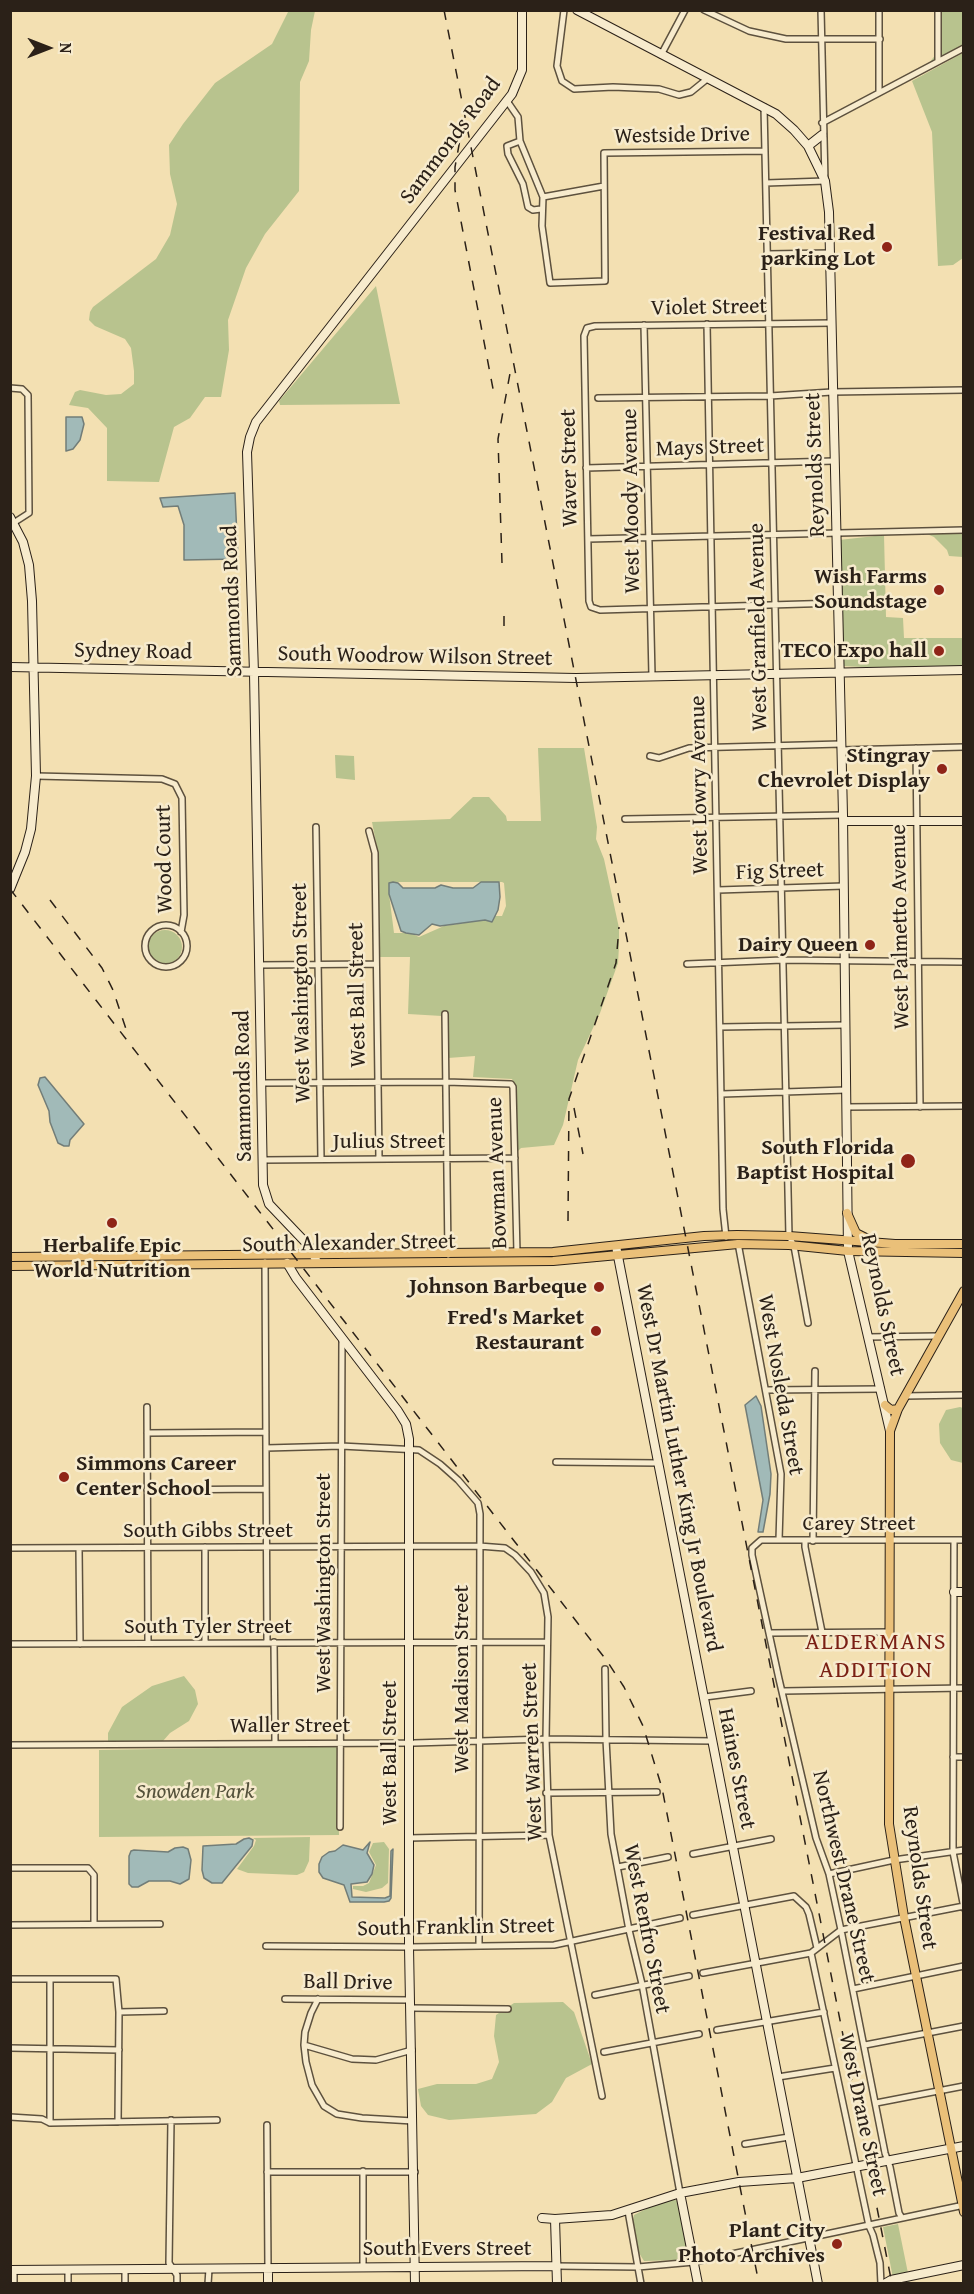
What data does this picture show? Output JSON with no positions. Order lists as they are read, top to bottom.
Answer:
{
  "streets": {
    "main road": ["Reynolds Street", "South Alexander Street"],
    "street": [
      "Westside Drive",
      "Sammonds Road",
      "Violet Street",
      "Mays Street",
      "Waver Street",
      "West Moody Avenue",
      "West Granfield Avenue",
      "Sydney Road",
      "South Woodrow Wilson Street",
      "West Lowry Avenue",
      "Wood Court",
      "Fig Street",
      "West Palmetto Avenue",
      "West Washington Street",
      "West Ball Street",
      "Julius Street",
      "Bowman Avenue",
      "West Nosleda Street",
      "West Dr Martin Luther King Jr Boulevard",
      "Carey Street",
      "South Gibbs Street",
      "South Tyler Street",
      "West Madison Street",
      "Waller Street",
      "West Warren Street",
      "Haines Street",
      "Northwest Drane Street",
      "South Franklin Street",
      "West Renfro Street",
      "Ball Drive",
      "West Drane Street",
      "South Evers Street"
    ]
  },
  "crossings": [
    ["Westside Drive", "West Granfield Avenue"],
    ["Sammonds Road", "Sydney Road"],
    ["Sammonds Road", "South Woodrow Wilson Street"],
    ["Sammonds Road", "Julius Street"],
    ["Sammonds Road", "South Alexander Street"],
    ["Violet Street", "Reynolds Street"],
    ["Violet Street", "Waver Street"],
    ["Violet Street", "West Moody Avenue"],
    ["Violet Street", "West Granfield Avenue"],
    ["Violet Street", "West Lowry Avenue"],
    ["Mays Street", "Reynolds Street"],
    ["Mays Street", "Waver Street"],
    ["Mays Street", "West Moody Avenue"],
    ["Mays Street", "West Granfield Avenue"],
    ["Mays Street", "West Lowry Avenue"],
    ["Reynolds Street", "West Granfield Avenue"],
    ["Reynolds Street", "South Woodrow Wilson Street"],
    ["Reynolds Street", "Fig Street"],
    ["Reynolds Street", "Carey Street"],
    ["Reynolds Street", "South Evers Street"],
    ["Waver Street", "West Moody Avenue"],
    ["West Moody Avenue", "South Woodrow Wilson Street"],
    ["West Granfield Avenue", "South Woodrow Wilson Street"],
    ["West Granfield Avenue", "Fig Street"],
    ["Sydney Road", "South Woodrow Wilson Street"],
    ["South Woodrow Wilson Street", "West Lowry Avenue"],
    ["West Lowry Avenue", "Fig Street"],
    ["West Lowry Avenue", "South Alexander Street"],
    ["West Washington Street", "West Ball Street"],
    ["West Washington Street", "Julius Street"],
    ["West Washington Street", "South Gibbs Street"],
    ["West Washington Street", "South Tyler Street"],
    ["West Washington Street", "Waller Street"],
    ["West Ball Street", "Julius Street"],
    ["West Ball Street", "South Alexander Street"],
    ["West Ball Street", "South Gibbs Street"],
    ["West Ball Street", "South Tyler Street"],
    ["West Ball Street", "West Madison Street"],
    ["West Ball Street", "Waller Street"],
    ["West Ball Street", "South Franklin Street"],
    ["West Ball Street", "Ball Drive"],
    ["West Ball Street", "South Evers Street"],
    ["Julius Street", "Bowman Avenue"],
    ["Bowman Avenue", "South Alexander Street"],
    ["South Alexander Street", "West Nosleda Street"],
    ["South Alexander Street", "West Dr Martin Luther King Jr Boulevard"],
    ["West Nosleda Street", "Carey Street"],
    ["West Dr Martin Luther King Jr Boulevard", "Haines Street"],
    ["Carey Street", "Northwest Drane Street"],
    ["South Gibbs Street", "West Madison Street"],
    ["South Gibbs Street", "West Warren Street"],
    ["South Tyler Street", "West Madison Street"],
    ["South Tyler Street", "West Warren Street"],
    ["West Madison Street", "Waller Street"],
    ["West Madison Street", "West Warren Street"],
    ["West Madison Street", "South Franklin Street"],
    ["Waller Street", "West Warren Street"],
    ["Waller Street", "Haines Street"],
    ["Waller Street", "West Renfro Street"],
    ["West Warren Street", "South Franklin Street"],
    ["Northwest Drane Street", "South Evers Street"],
    ["South Franklin Street", "West Renfro Street"],
    ["West Drane Street", "South Evers Street"]
  ],
  "districts": ["ALDERMANS ADDITION"],
  "parks": ["Snowden Park"],
  "places": [
    "Festival Red parking Lot",
    "Wish Farms Soundstage",
    "TECO Expo hall",
    "Stingray Chevrolet Display",
    "Dairy Queen",
    "South Florida Baptist Hospital",
    "Herbalife Epic World Nutrition",
    "Johnson Barbeque",
    "Fred's Market Restaurant",
    "Simmons Career Center School",
    "Plant City Photo Archives"
  ],
  "north": "right"
}
